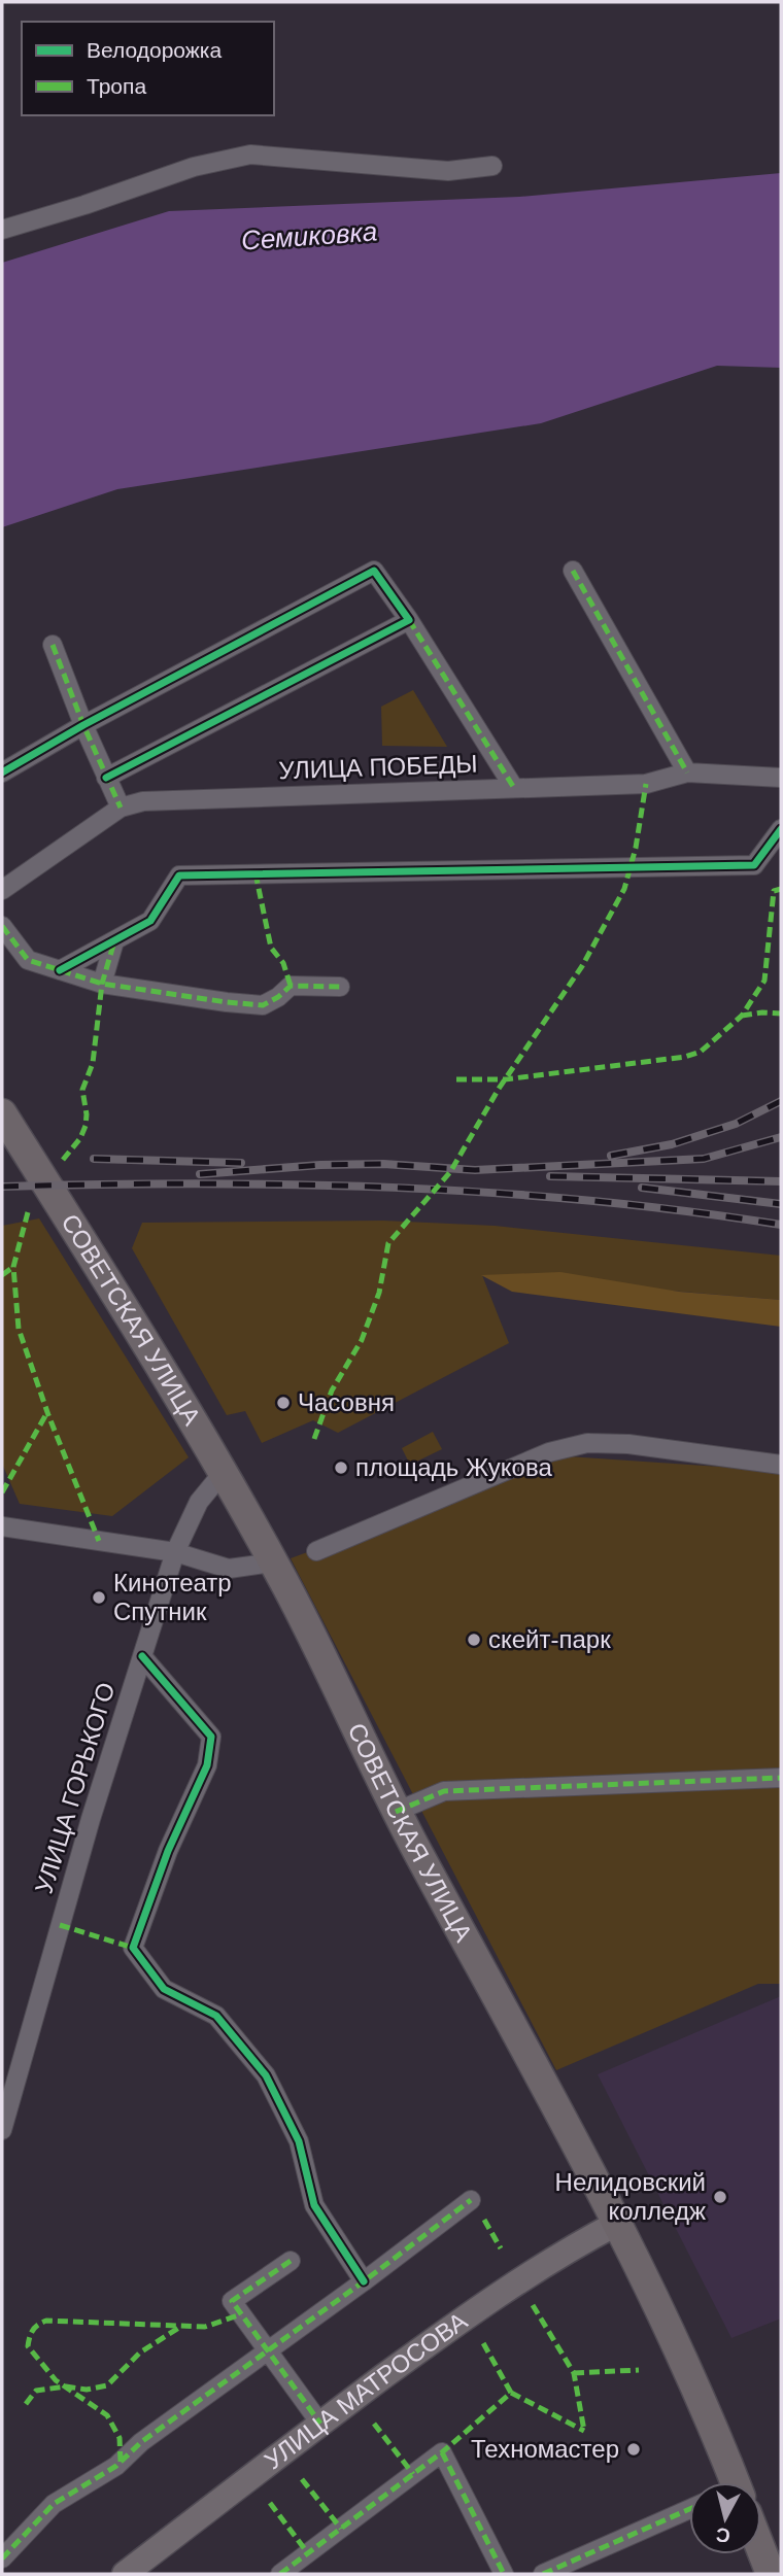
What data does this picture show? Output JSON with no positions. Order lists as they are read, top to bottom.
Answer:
{
  "streets": {
    "main road": ["СОВЕТСКАЯ УЛИЦА", "УЛИЦА МАТРОСОВА"],
    "street": ["УЛИЦА ПОБЕДЫ", "УЛИЦА ГОРЬКОГО"]
  },
  "crossings": [
    ["СОВЕТСКАЯ УЛИЦА", "УЛИЦА ГОРЬКОГО"],
    ["СОВЕТСКАЯ УЛИЦА", "УЛИЦА МАТРОСОВА"]
  ],
  "water": ["Семиковка"],
  "places": [
    "Часовня",
    "площадь Жукова",
    "Кинотеатр Спутник",
    "скейт-парк",
    "Нелидовский колледж",
    "Техномастер"
  ],
  "legend": ["Велодорожка", "Тропа"],
  "north": "bottom"
}
